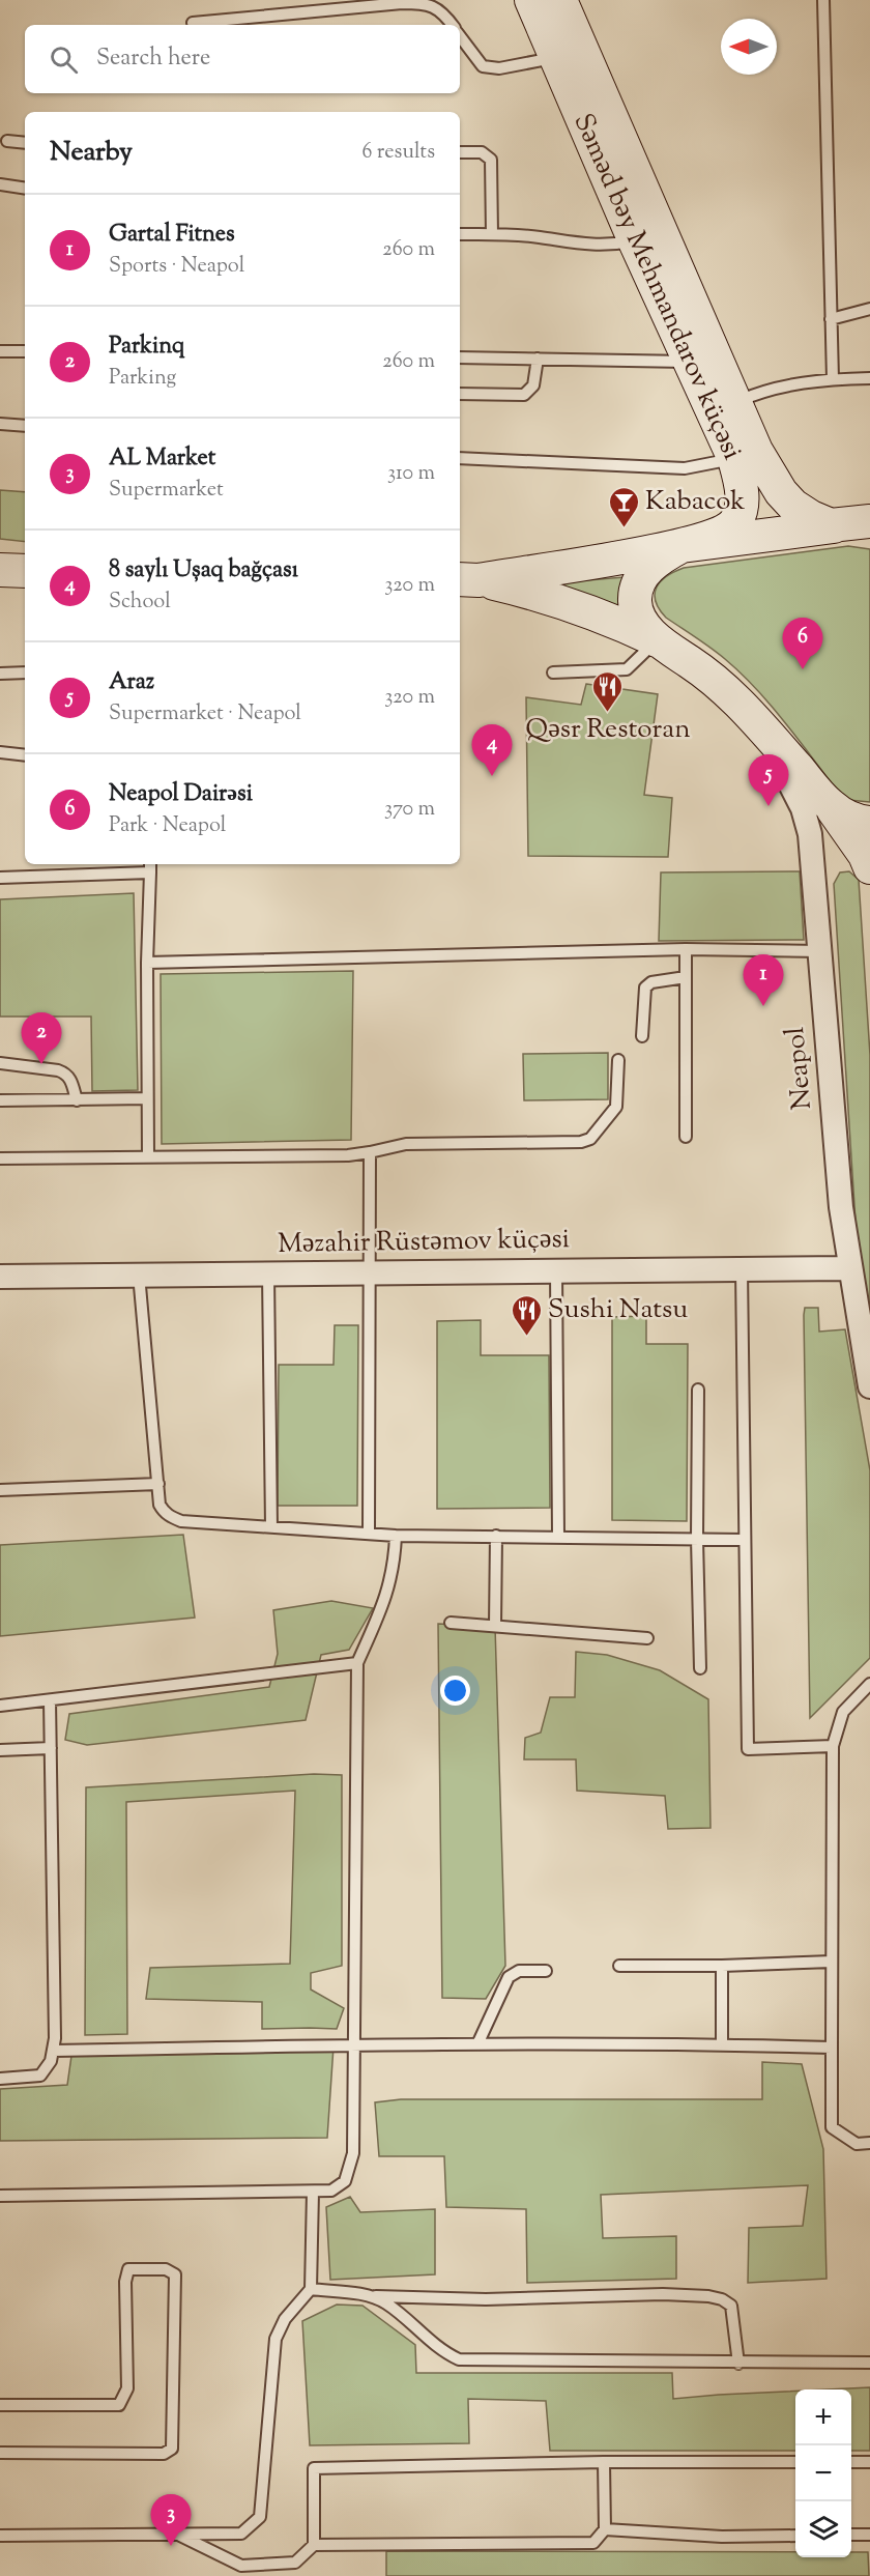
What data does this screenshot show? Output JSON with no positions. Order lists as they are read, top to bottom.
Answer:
{
  "streets": {
    "main road": ["Səməd bəy Mehmandarov küçəsi"],
    "street": ["Neapol", "Məzahir Rüstəmov küçəsi"]
  },
  "crossings": [
    ["Neapol", "Məzahir Rüstəmov küçəsi"]
  ],
  "places": {
    "bar": ["Kabacok"],
    "restaurant": ["Qəsr Restoran", "Sushi Natsu"]
  },
  "north": "left",
  "page": {
    "search": "Search here",
    "heading": ["Nearby", "6 results"],
    "list": [
      {
        "mark": "1",
        "name": "Gartal Fitnes",
        "note": "Sports · Neapol",
        "value": "260 m"
      },
      {
        "mark": "2",
        "name": "Parkinq",
        "note": "Parking",
        "value": "260 m"
      },
      {
        "mark": "3",
        "name": "AL Market",
        "note": "Supermarket",
        "value": "310 m"
      },
      {
        "mark": "4",
        "name": "8 saylı Uşaq bağçası",
        "note": "School",
        "value": "320 m"
      },
      {
        "mark": "5",
        "name": "Araz",
        "note": "Supermarket · Neapol",
        "value": "320 m"
      },
      {
        "mark": "6",
        "name": "Neapol Dairəsi",
        "note": "Park · Neapol",
        "value": "370 m"
      }
    ],
    "pins": [
      "6",
      "4",
      "5",
      "1",
      "2",
      "3"
    ],
    "map_buttons": ["+", "−"]
  }
}
